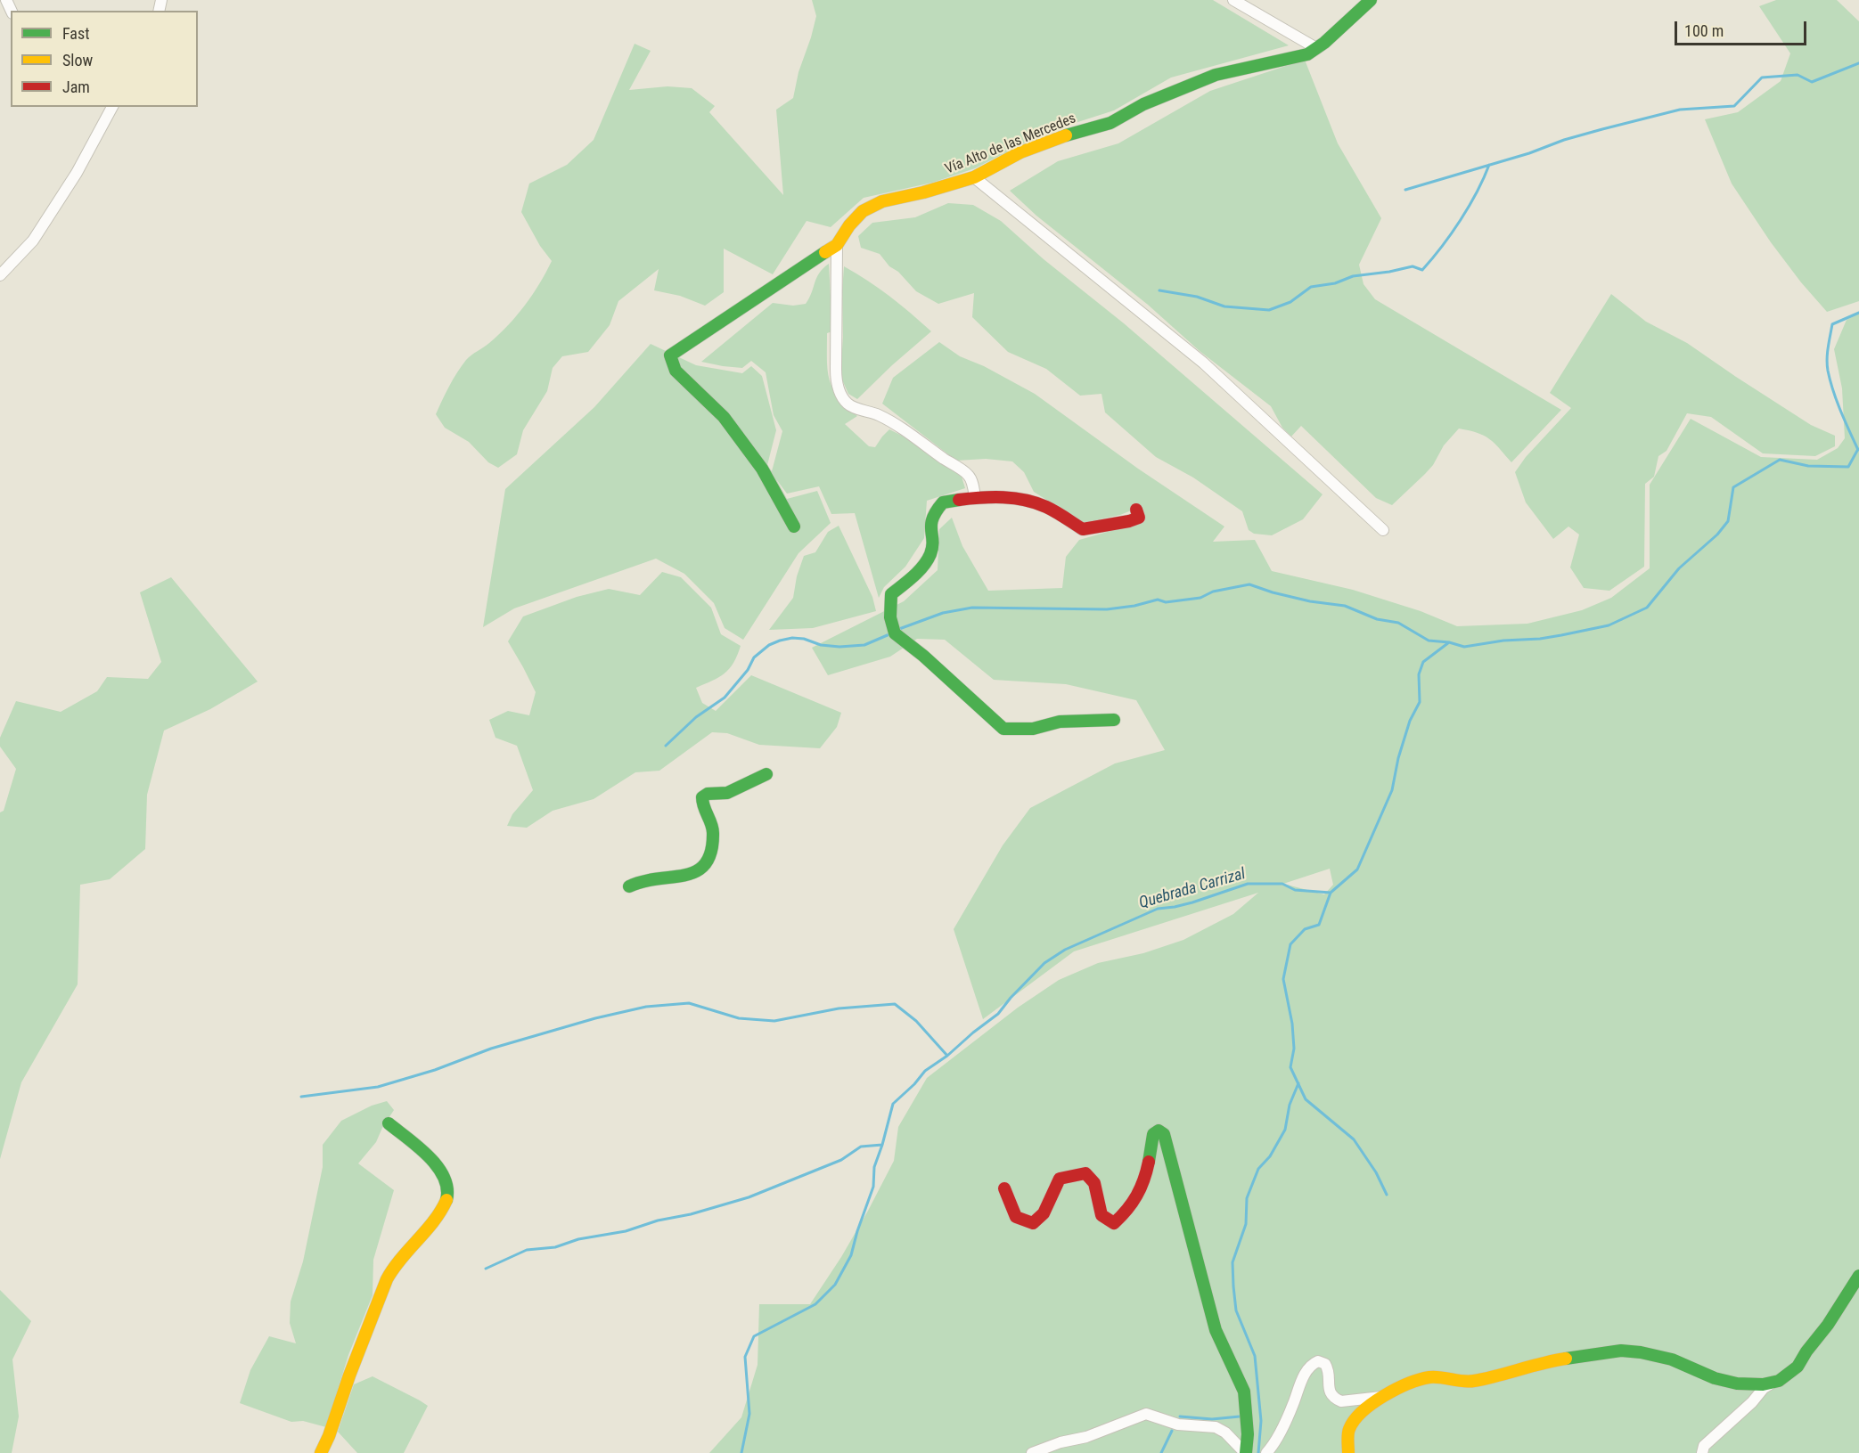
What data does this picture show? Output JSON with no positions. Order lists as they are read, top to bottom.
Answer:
{
  "streets": {
    "street": ["Vía Alto de las Mercedes"]
  },
  "water": ["Quebrada Carrizal"],
  "legend": ["Fast", "Slow", "Jam"],
  "scale_bar": "100 m"
}
